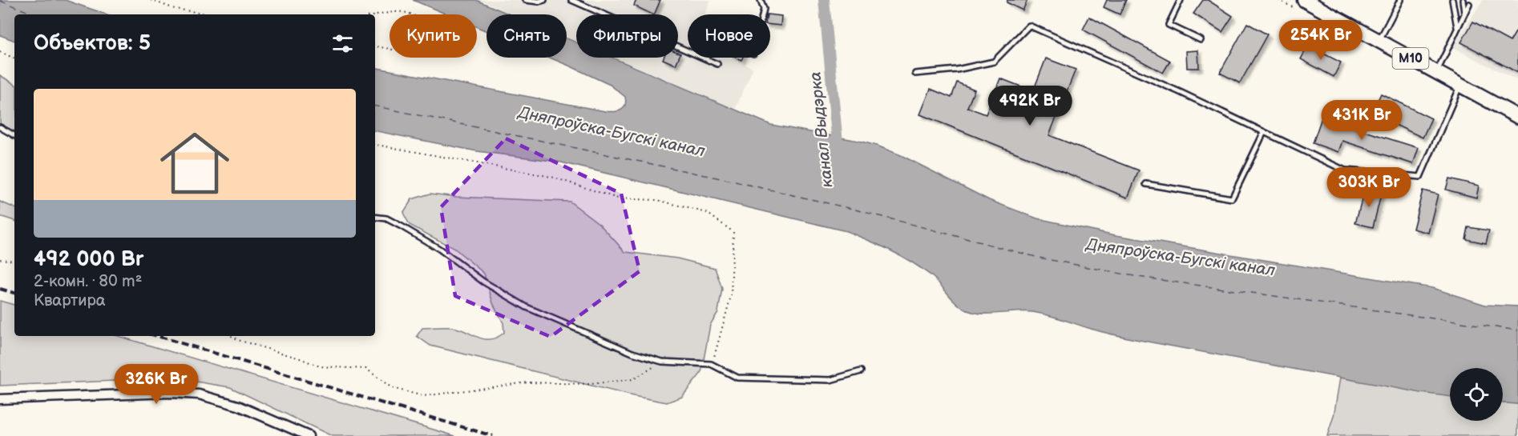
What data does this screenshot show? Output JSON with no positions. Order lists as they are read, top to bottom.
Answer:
{
  "streets": {
    "main road": ["М10"]
  },
  "water": ["канал Выдэрка", "Дняпроўска-Бугскі канал"],
  "page": {
    "chip": [
      "Купить",
      "Снять",
      "Фильтры",
      "Новое"
    ],
    "heading": "Объектов: 5",
    "price": [
      "254K Br",
      "492K Br",
      "431K Br",
      "303K Br",
      "326K Br"
    ],
    "list": [
      {
        "name": "492 000 Br",
        "note": "2-комн. · 80 m² · Квартира"
      }
    ]
  }
}
